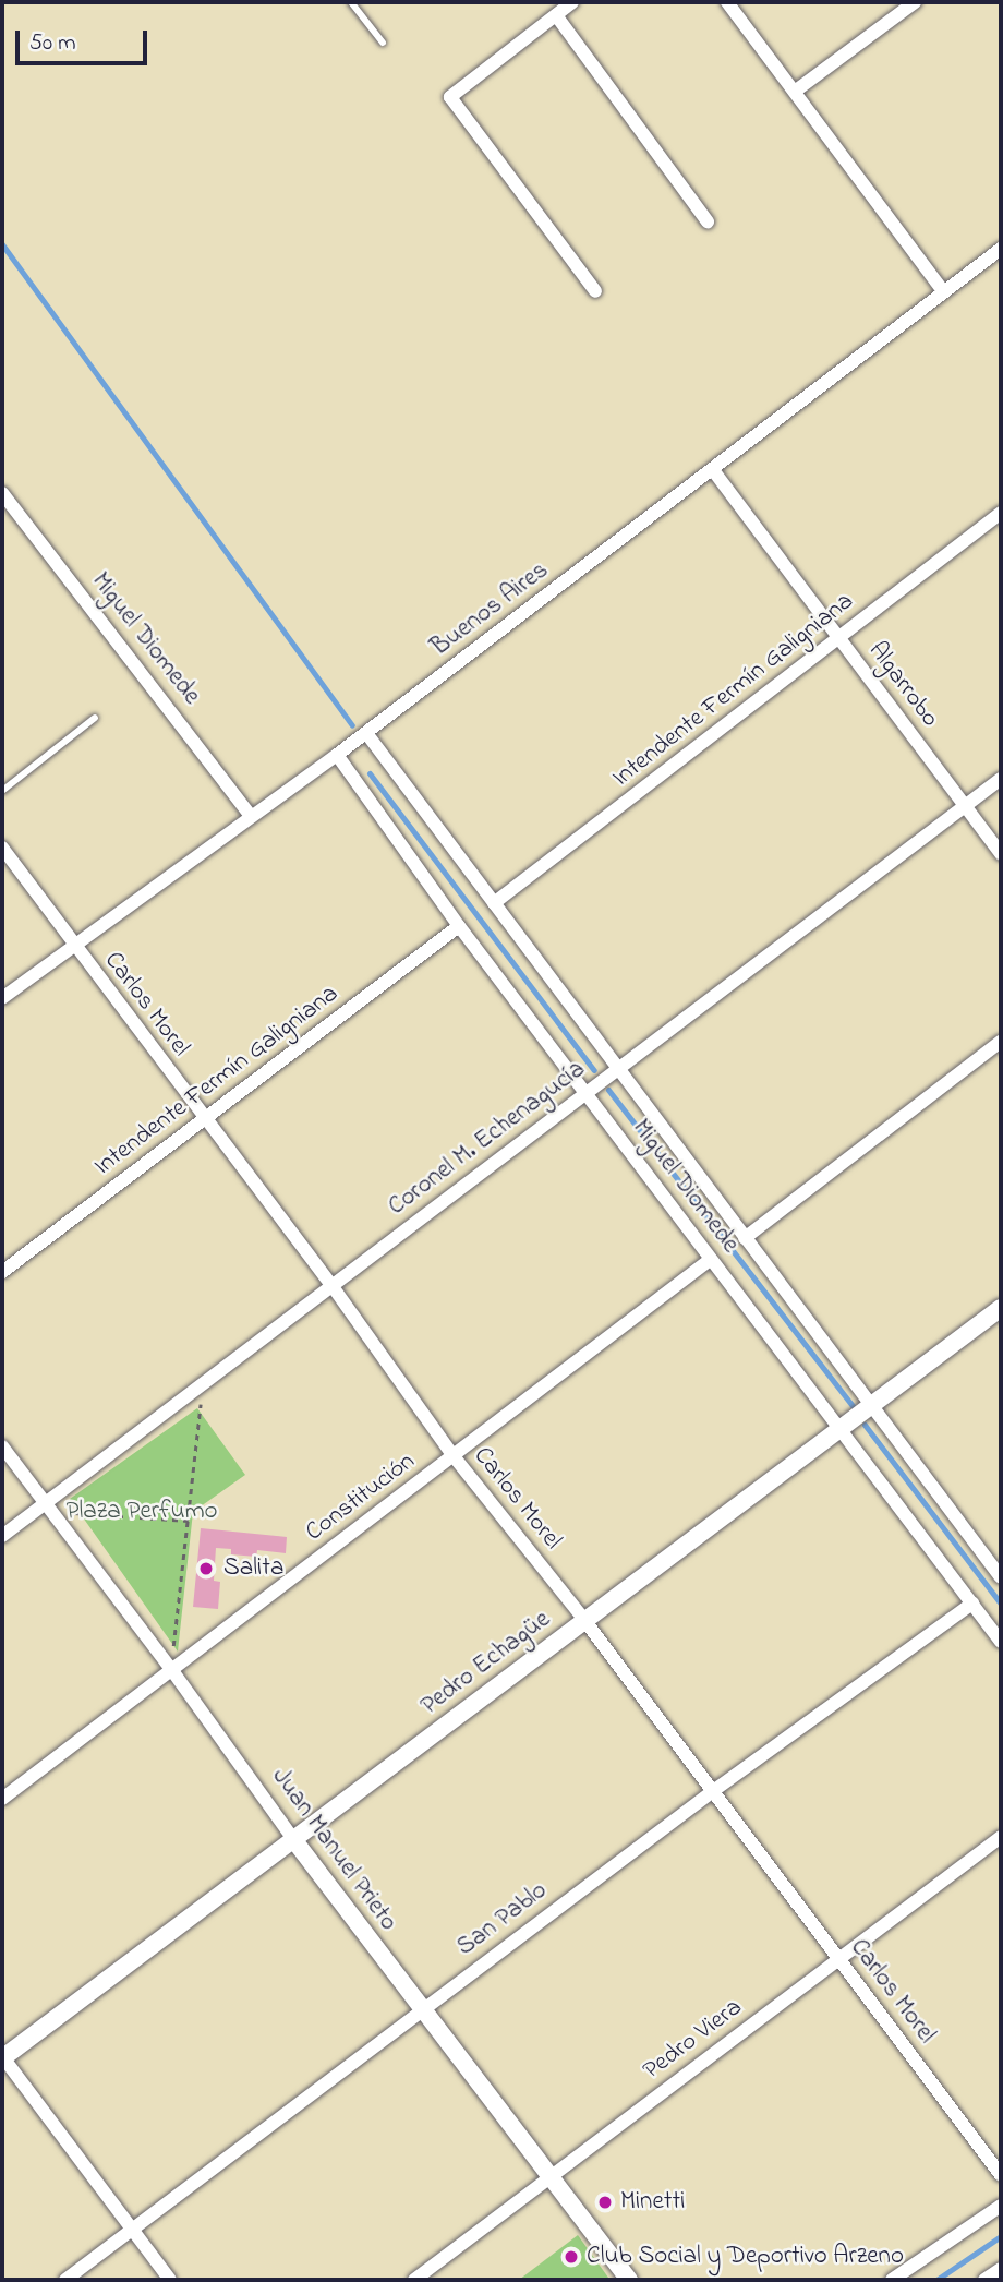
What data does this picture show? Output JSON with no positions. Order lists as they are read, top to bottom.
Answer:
{
  "streets": {
    "street": [
      "Buenos Aires",
      "Miguel Diomede",
      "Algarrobo",
      "Intendente Fermín Galigniana",
      "Carlos Morel",
      "Coronel M. Echenagucía",
      "Constitución",
      "Pedro Echagüe",
      "Juan Manuel Prieto",
      "San Pablo",
      "Pedro Viera"
    ]
  },
  "crossings": [
    ["Buenos Aires", "Miguel Diomede"],
    ["Buenos Aires", "Algarrobo"],
    ["Buenos Aires", "Carlos Morel"],
    ["Miguel Diomede", "Intendente Fermín Galigniana"],
    ["Miguel Diomede", "Coronel M. Echenagucía"],
    ["Miguel Diomede", "Constitución"],
    ["Miguel Diomede", "Pedro Echagüe"],
    ["Miguel Diomede", "San Pablo"],
    ["Algarrobo", "Intendente Fermín Galigniana"],
    ["Algarrobo", "Coronel M. Echenagucía"],
    ["Intendente Fermín Galigniana", "Carlos Morel"],
    ["Carlos Morel", "Coronel M. Echenagucía"],
    ["Carlos Morel", "Constitución"],
    ["Carlos Morel", "Pedro Echagüe"],
    ["Carlos Morel", "San Pablo"],
    ["Carlos Morel", "Pedro Viera"],
    ["Coronel M. Echenagucía", "Juan Manuel Prieto"],
    ["Constitución", "Juan Manuel Prieto"],
    ["Pedro Echagüe", "Juan Manuel Prieto"],
    ["Juan Manuel Prieto", "San Pablo"],
    ["Juan Manuel Prieto", "Pedro Viera"]
  ],
  "parks": ["Plaza Perfumo"],
  "places": ["Salita", "Minetti", "Club Social y Deportivo Arzeno"],
  "scale_bar": "50 m"
}
